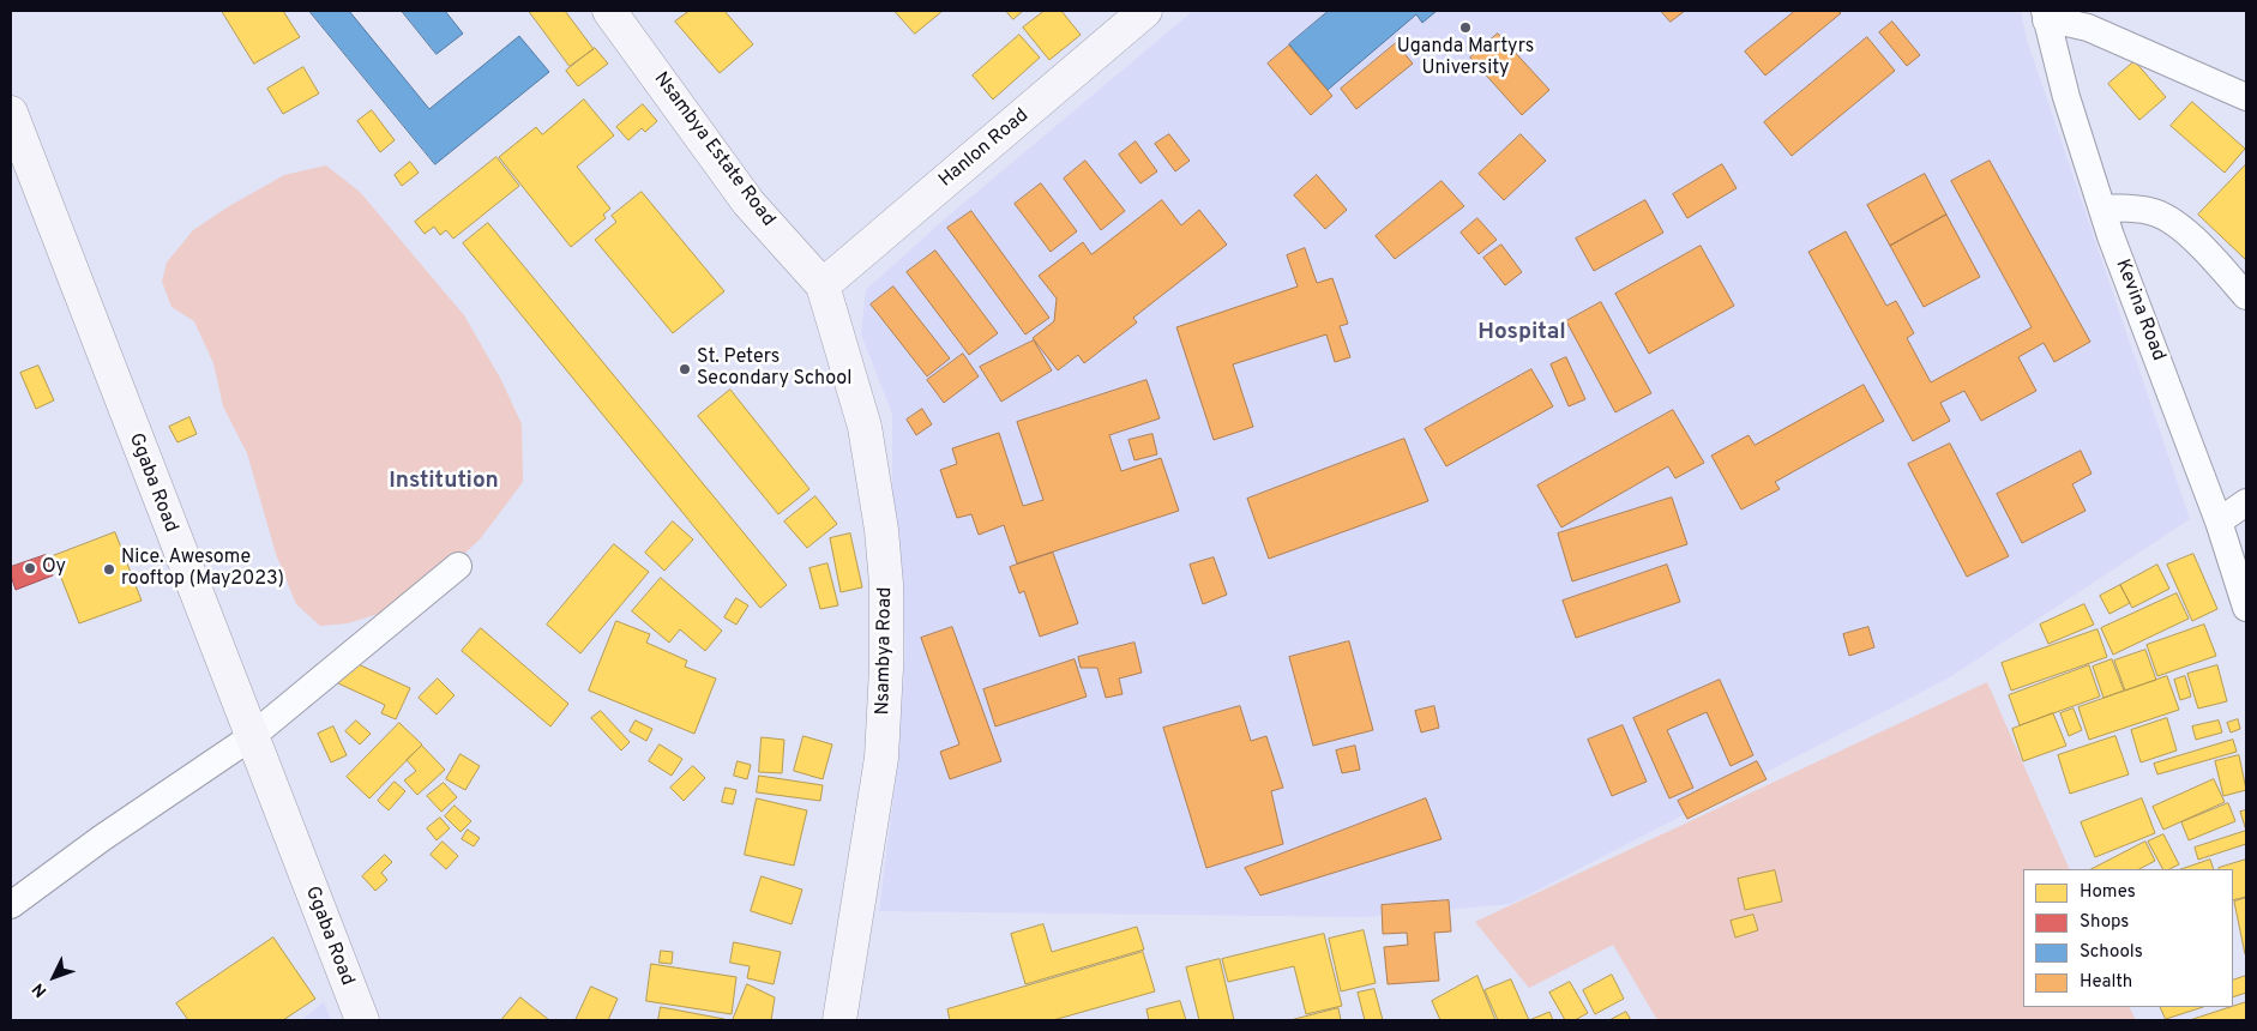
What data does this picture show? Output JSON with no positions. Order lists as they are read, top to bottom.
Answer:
{
  "streets": {
    "main road": [
      "Hanlon Road",
      "Nsambya Estate Road",
      "Ggaba Road",
      "Nsambya Road"
    ],
    "street": ["Kevina Road"]
  },
  "crossings": [
    ["Hanlon Road", "Nsambya Estate Road"],
    ["Hanlon Road", "Nsambya Road"],
    ["Nsambya Estate Road", "Nsambya Road"]
  ],
  "districts": ["Hospital", "Institution"],
  "places": [
    "Uganda Martyrs University",
    "St. Peters Secondary School",
    "Oy",
    "Nice. Awesome rooftop (May2023)"
  ],
  "legend": [
    "Homes",
    "Shops",
    "Schools",
    "Health"
  ],
  "north": "bottom left"
}
